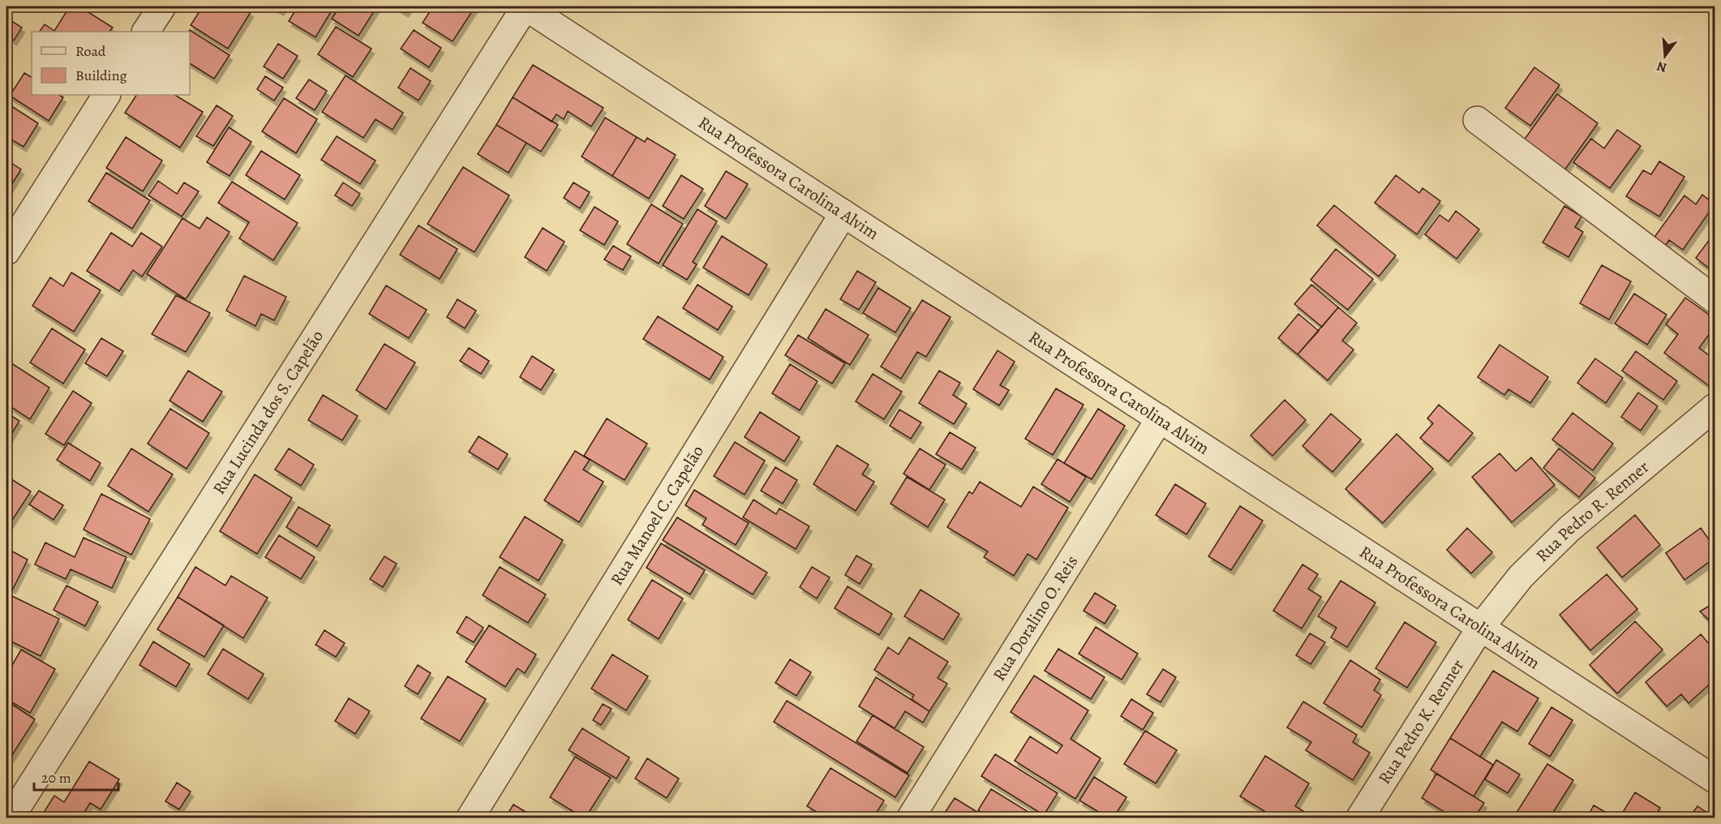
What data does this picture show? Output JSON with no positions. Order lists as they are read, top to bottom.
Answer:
{
  "streets": {
    "street": [
      "Rua Professora Carolina Alvim",
      "Rua Lucinda dos S. Capelão",
      "Rua Pedro R. Renner",
      "Rua Manoel C. Capelão",
      "Rua Doralino O. Reis",
      "Rua Pedro K. Renner"
    ]
  },
  "crossings": [
    ["Rua Professora Carolina Alvim", "Rua Lucinda dos S. Capelão"],
    ["Rua Professora Carolina Alvim", "Rua Pedro R. Renner"],
    ["Rua Professora Carolina Alvim", "Rua Manoel C. Capelão"],
    ["Rua Professora Carolina Alvim", "Rua Doralino O. Reis"],
    ["Rua Professora Carolina Alvim", "Rua Pedro K. Renner"],
    ["Rua Pedro R. Renner", "Rua Pedro K. Renner"]
  ],
  "legend": ["Road", "Building"],
  "scale_bar": "20 m",
  "north": "bottom"
}
